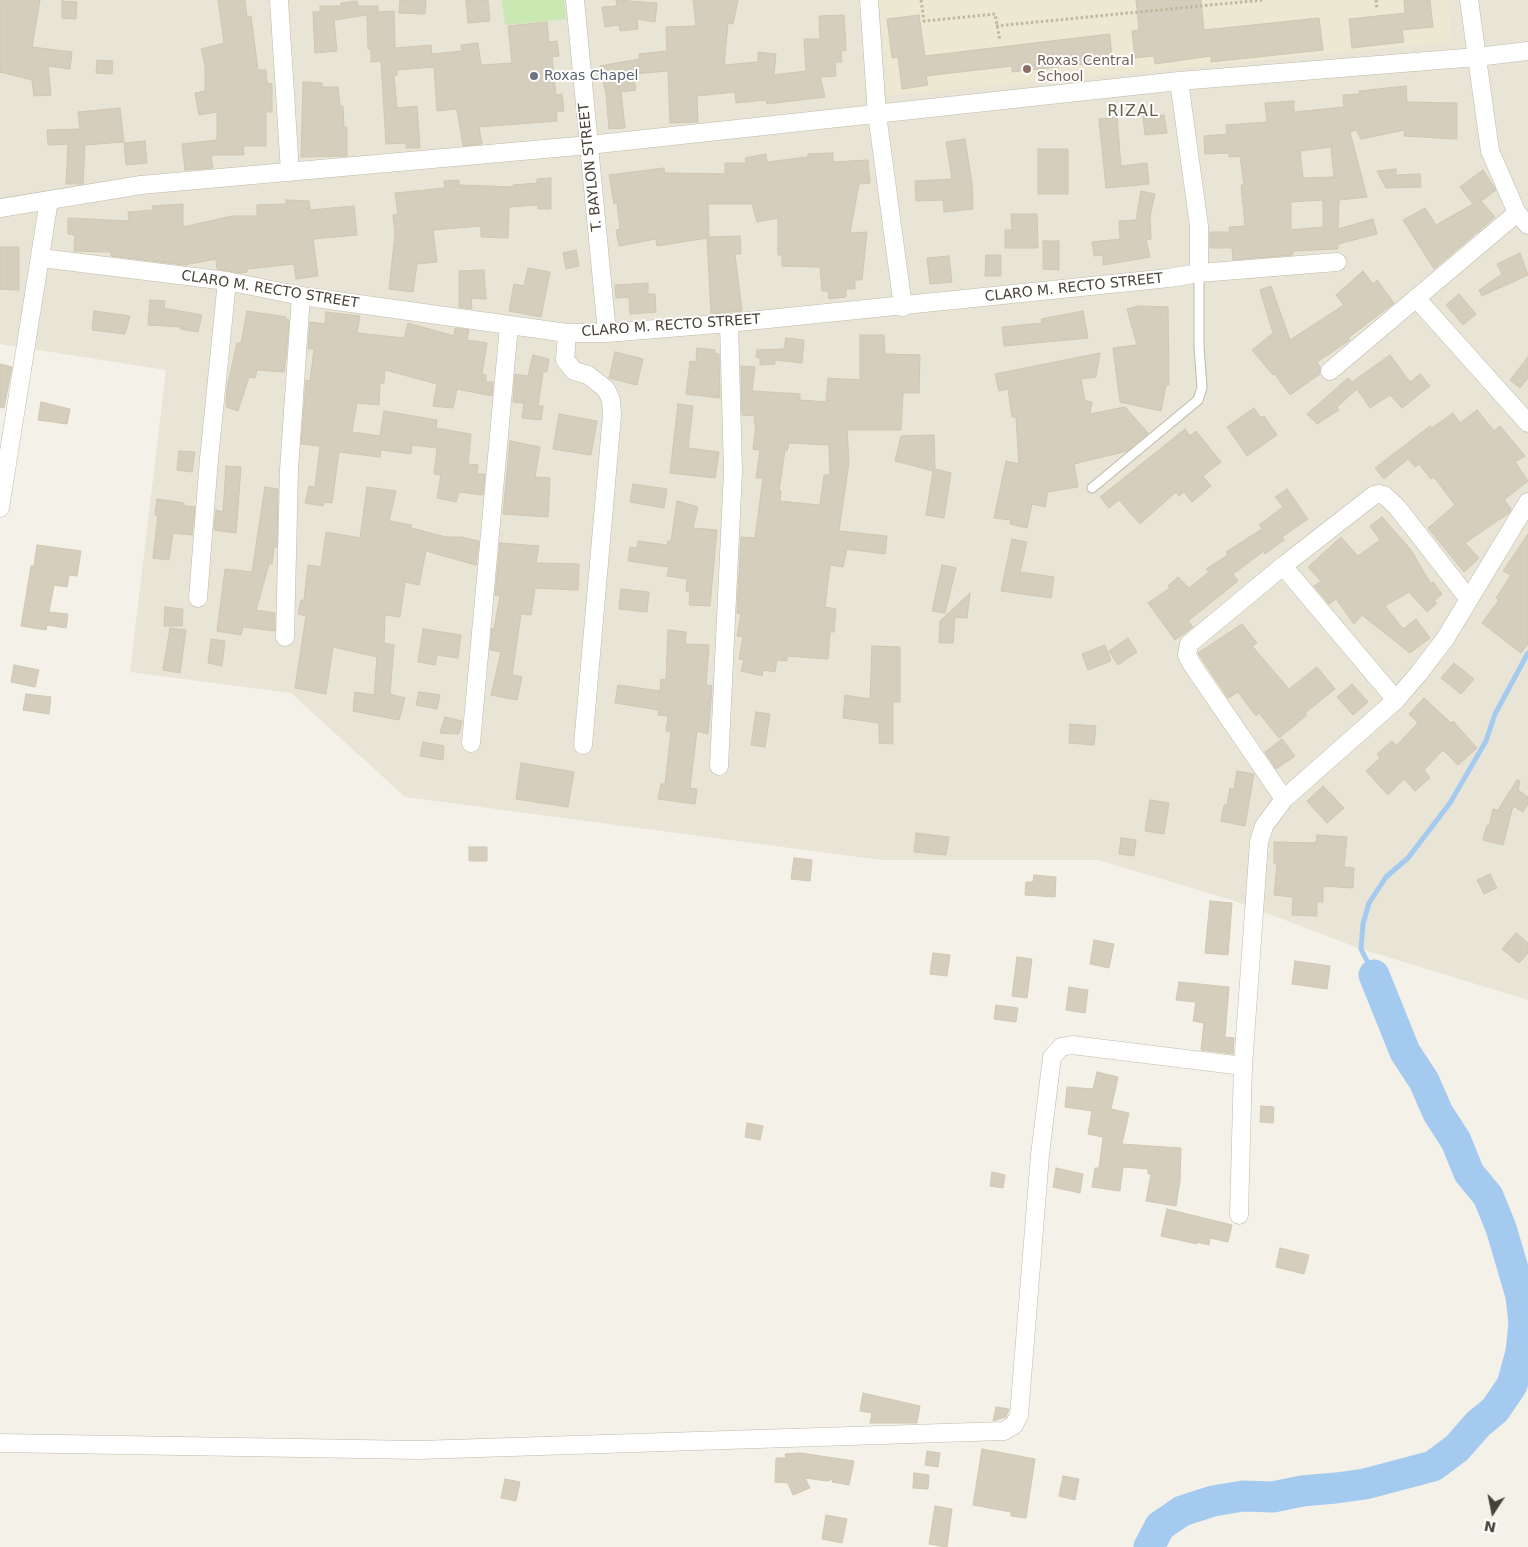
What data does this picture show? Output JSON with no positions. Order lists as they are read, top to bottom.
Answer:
{
  "streets": {
    "street": ["T. BAYLON STREET", "CLARO M. RECTO STREET"]
  },
  "crossings": [
    ["T. BAYLON STREET", "CLARO M. RECTO STREET"]
  ],
  "districts": ["RIZAL"],
  "places": ["Roxas Central School", "Roxas Chapel"],
  "north": "bottom"
}
